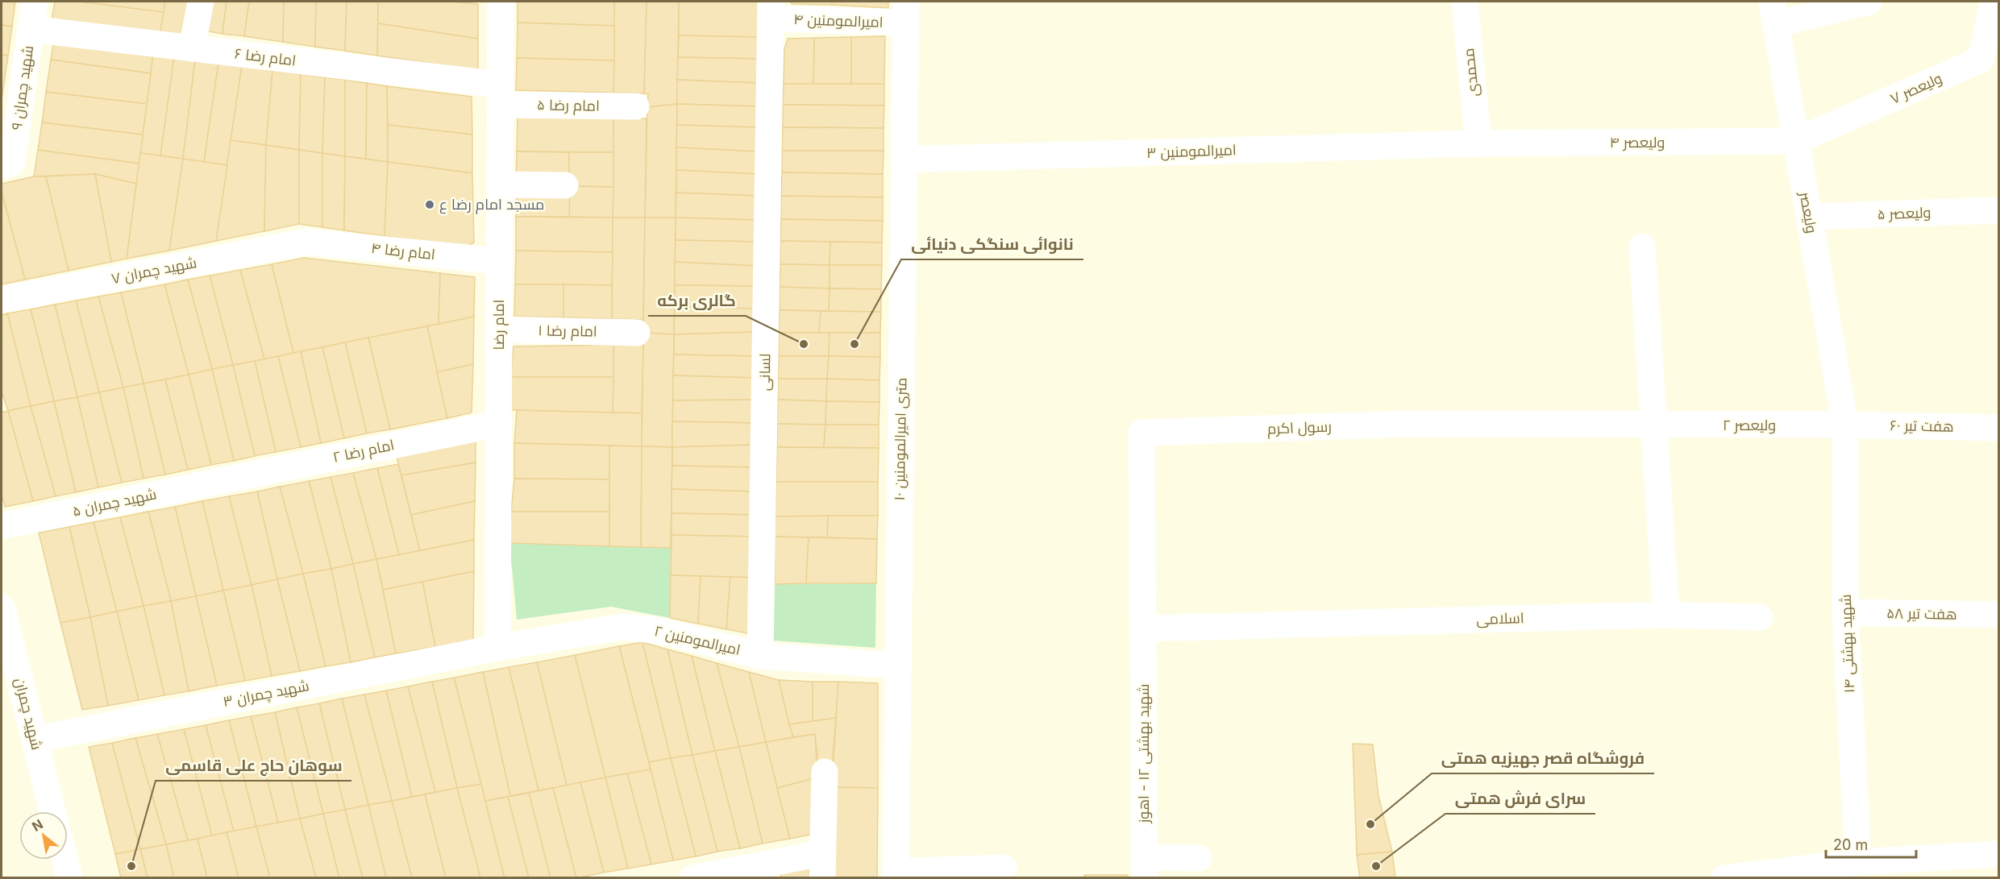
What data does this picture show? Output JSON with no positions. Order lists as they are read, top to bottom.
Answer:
{
  "streets": {
    "street": [
      "امیرالمومنین ۴",
      "امام رضا ۶",
      "محمدی",
      "شهید چمران ۹",
      "ولیعصر ۷",
      "امام رضا ۵",
      "ولیعصر ۴",
      "امیرالمومنین ۳",
      "ولیعصر",
      "ولیعصر ۵",
      "امام رضا ۴",
      "شهید چمران ۷",
      "امام رضا",
      "امام رضا ۱",
      "لسانی",
      "ولیعصر ۲",
      "هفت تیر ۶۰",
      "رسول اکرم",
      "۱۰ متری امیرالمومنین",
      "امام رضا ۲",
      "شهید چمران ۵",
      "هفت تیر ۵۸",
      "اسلامی",
      "امیرالمومنین ۲",
      "شهید بهشتی ۱۴",
      "شهید چمران ۳",
      "شهید چمران",
      "شهید بهشتی ۱۲ - اهوز"
    ]
  },
  "crossings": [
    ["امیرالمومنین ۴", "لسانی"],
    ["امیرالمومنین ۴", "۱۰ متری امیرالمومنین"],
    ["امام رضا ۶", "شهید چمران ۹"],
    ["امام رضا ۶", "امام رضا ۵"],
    ["امام رضا ۶", "امام رضا"],
    ["محمدی", "ولیعصر ۴"],
    ["محمدی", "امیرالمومنین ۳"],
    ["ولیعصر ۷", "ولیعصر ۴"],
    ["ولیعصر ۷", "ولیعصر"],
    ["امام رضا ۵", "امام رضا"],
    ["ولیعصر ۴", "امیرالمومنین ۳"],
    ["ولیعصر ۴", "ولیعصر"],
    ["امیرالمومنین ۳", "۱۰ متری امیرالمومنین"],
    ["ولیعصر", "ولیعصر ۵"],
    ["ولیعصر", "ولیعصر ۲"],
    ["ولیعصر", "هفت تیر ۶۰"],
    ["ولیعصر", "شهید بهشتی ۱۴"],
    ["امام رضا ۴", "شهید چمران ۷"],
    ["امام رضا ۴", "امام رضا"],
    ["امام رضا", "امام رضا ۱"],
    ["امام رضا", "امام رضا ۲"],
    ["امام رضا", "امیرالمومنین ۲"],
    ["امام رضا", "شهید چمران ۳"],
    ["لسانی", "امیرالمومنین ۲"],
    ["ولیعصر ۲", "هفت تیر ۶۰"],
    ["ولیعصر ۲", "رسول اکرم"],
    ["ولیعصر ۲", "شهید بهشتی ۱۴"],
    ["هفت تیر ۶۰", "شهید بهشتی ۱۴"],
    ["رسول اکرم", "اسلامی"],
    ["رسول اکرم", "شهید بهشتی ۱۲ - اهوز"],
    ["۱۰ متری امیرالمومنین", "امیرالمومنین ۲"],
    ["امام رضا ۲", "شهید چمران ۵"],
    ["هفت تیر ۵۸", "شهید بهشتی ۱۴"],
    ["اسلامی", "شهید بهشتی ۱۲ - اهوز"],
    ["امیرالمومنین ۲", "شهید چمران ۳"],
    ["شهید چمران ۳", "شهید چمران"]
  ],
  "places": [
    "مسجد امام رضا ع",
    "گالری برکه",
    "نانوائی سنگکی دنیائی",
    "فروشگاه قصر جهیزیه همتی",
    "سوهان حاج علی قاسمی",
    "سرای فرش همتی"
  ],
  "scale_bar": "20 m",
  "north": "top left"
}
